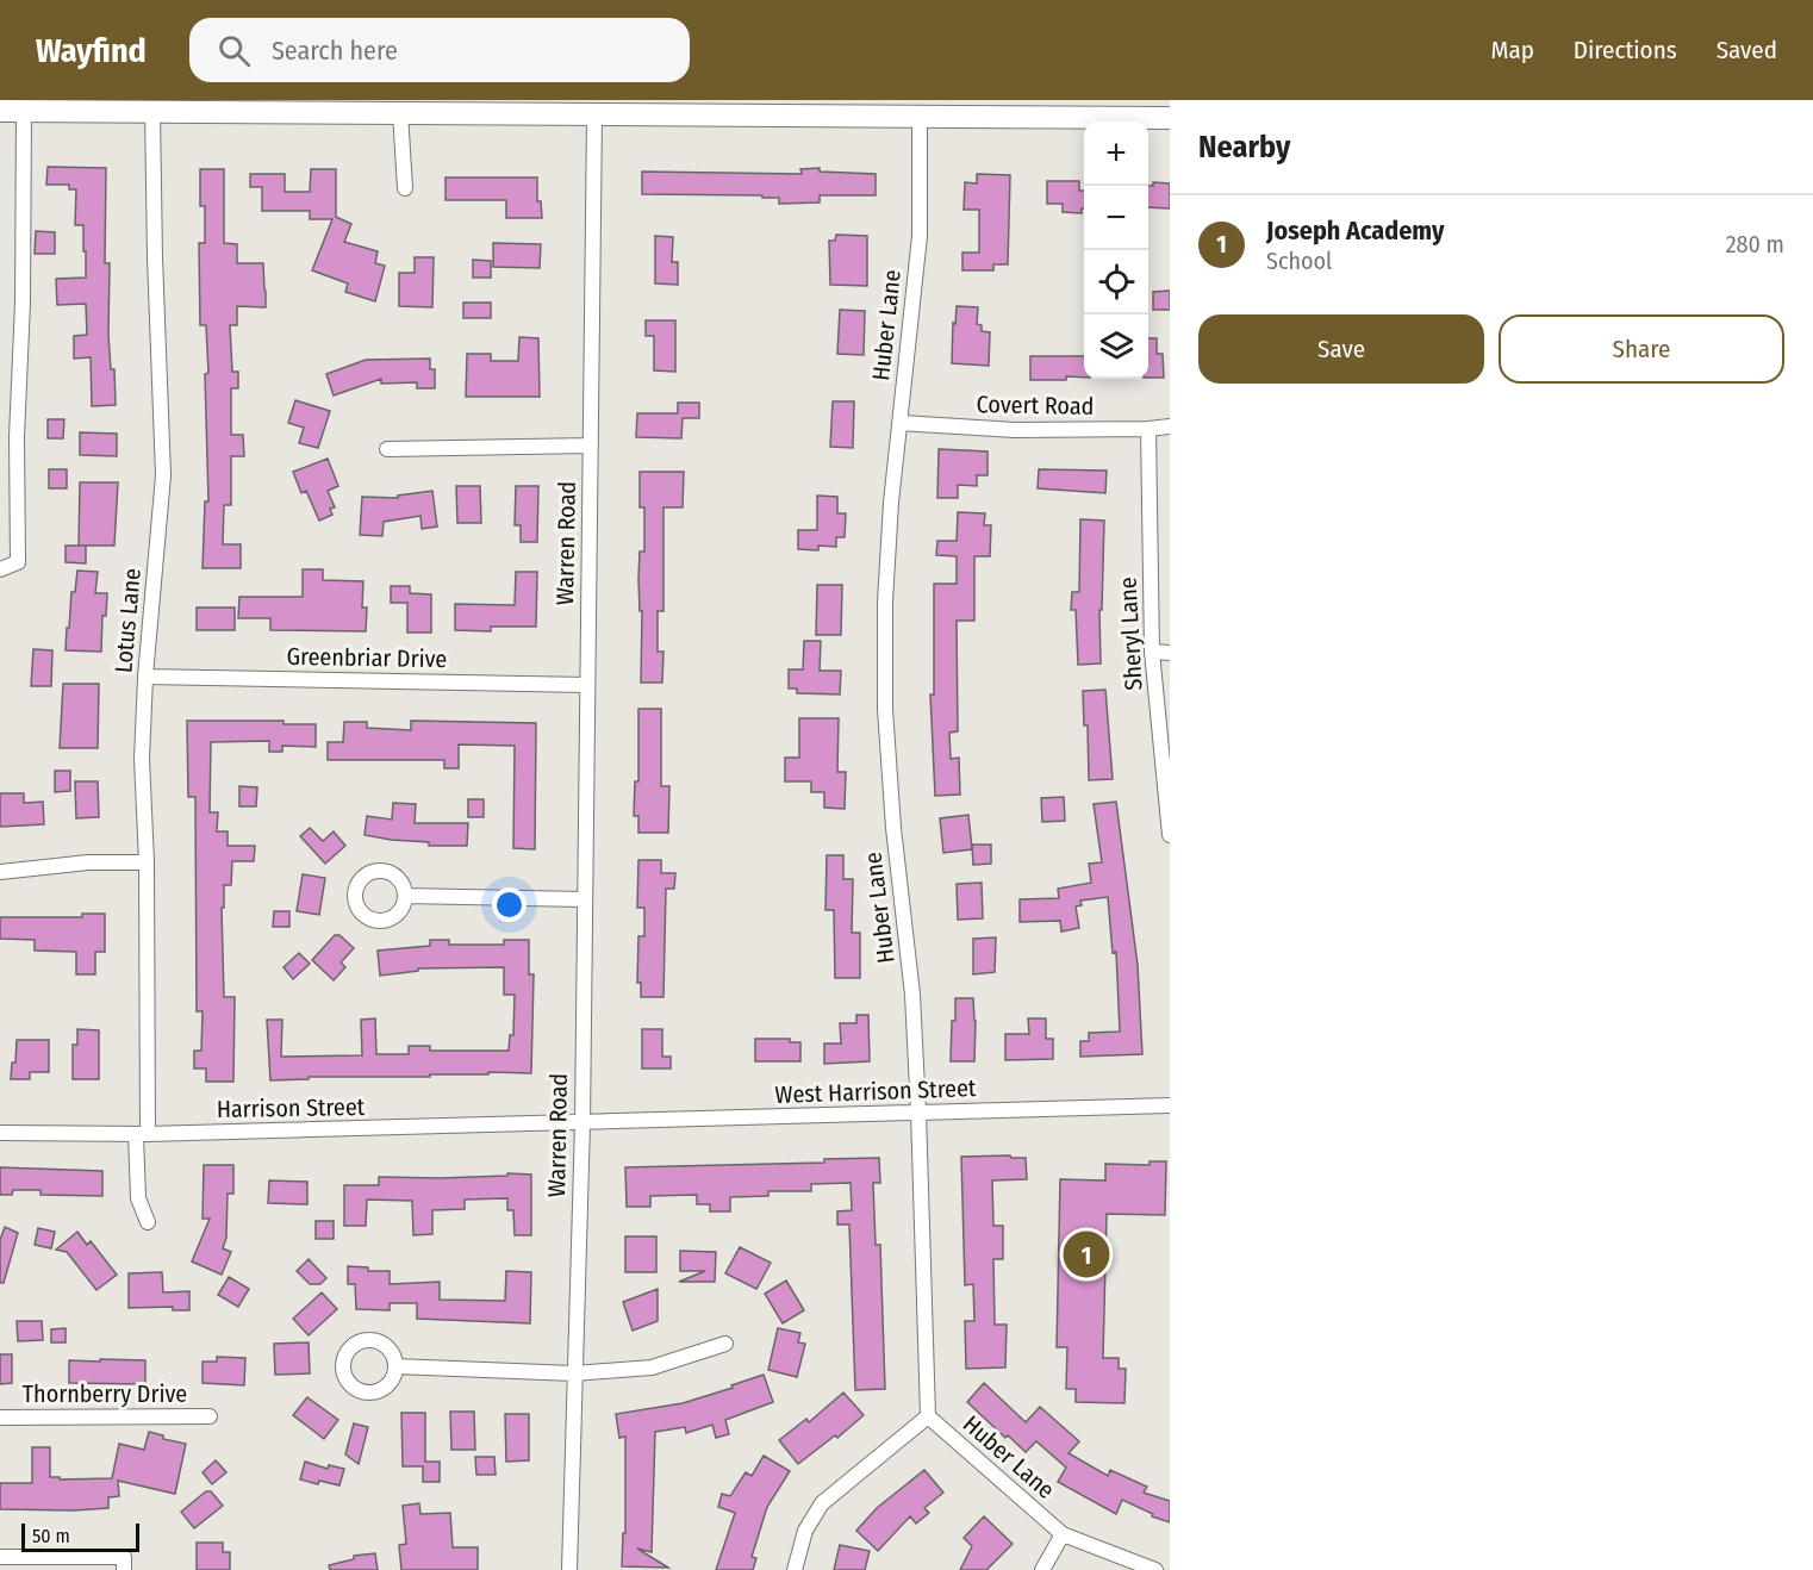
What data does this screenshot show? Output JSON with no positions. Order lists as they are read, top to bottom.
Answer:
{
  "streets": {
    "street": [
      "Huber Lane",
      "Covert Road",
      "Warren Road",
      "Lotus Lane",
      "Sheryl Lane",
      "Greenbriar Drive",
      "West Harrison Street",
      "Harrison Street",
      "Thornberry Drive"
    ]
  },
  "crossings": [
    ["Huber Lane", "Covert Road"],
    ["Huber Lane", "West Harrison Street"],
    ["Covert Road", "Sheryl Lane"],
    ["Warren Road", "Greenbriar Drive"],
    ["Warren Road", "West Harrison Street"],
    ["Warren Road", "Harrison Street"],
    ["Lotus Lane", "Greenbriar Drive"],
    ["Lotus Lane", "Harrison Street"],
    ["West Harrison Street", "Harrison Street"]
  ],
  "scale_bar": "50 m",
  "page": {
    "header": "Wayfind",
    "search": "Search here",
    "nav": ["Map", "Directions", "Saved"],
    "heading": "Nearby",
    "map_buttons": ["+", "−"],
    "list": [
      {
        "mark": "1",
        "name": "Joseph Academy",
        "note": "School",
        "value": "280 m"
      }
    ],
    "buttons": ["Save", "Share"],
    "pins": "1",
    "scale": "50 m"
  }
}
